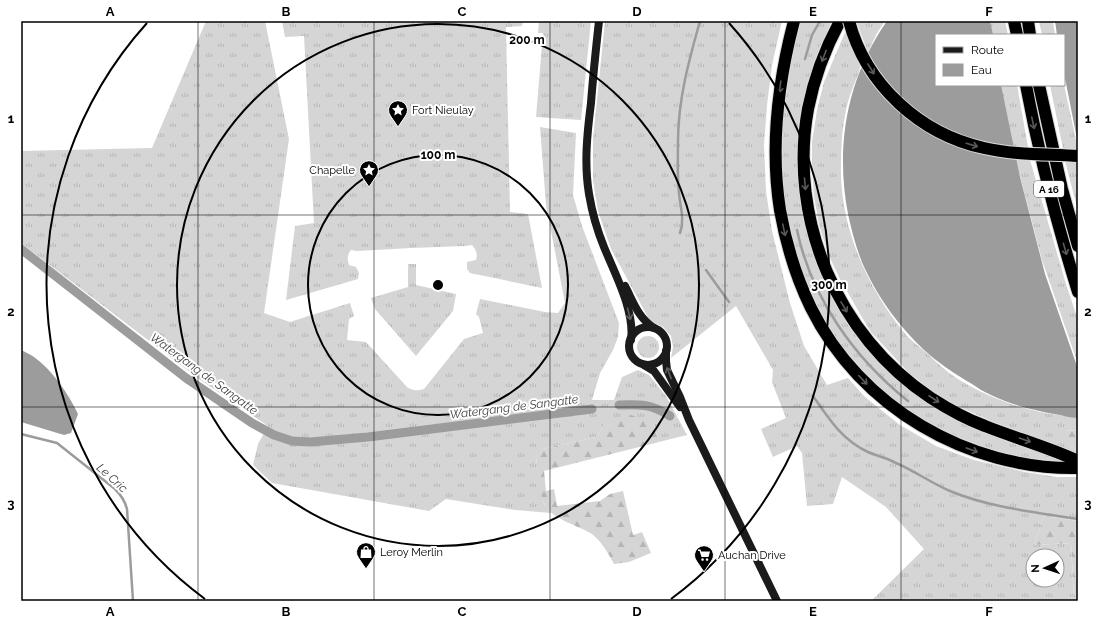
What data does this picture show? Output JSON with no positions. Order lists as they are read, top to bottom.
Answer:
{
  "streets": {
    "highway": ["A 16"]
  },
  "water": ["Watergang de Sangatte", "Le Cric"],
  "places": {
    "place": ["Fort Nieulay", "Chapelle"],
    "shop": ["Leroy Merlin"],
    "supermarket": ["Auchan Drive"]
  },
  "legend": ["Route", "Eau"],
  "north": "left",
  "grid": {
    "columns": [
      "A",
      "B",
      "C",
      "D",
      "E",
      "F"
    ],
    "rows": ["1", "2", "3"]
  },
  "rings": ["200 m", "100 m", "300 m"]
}
